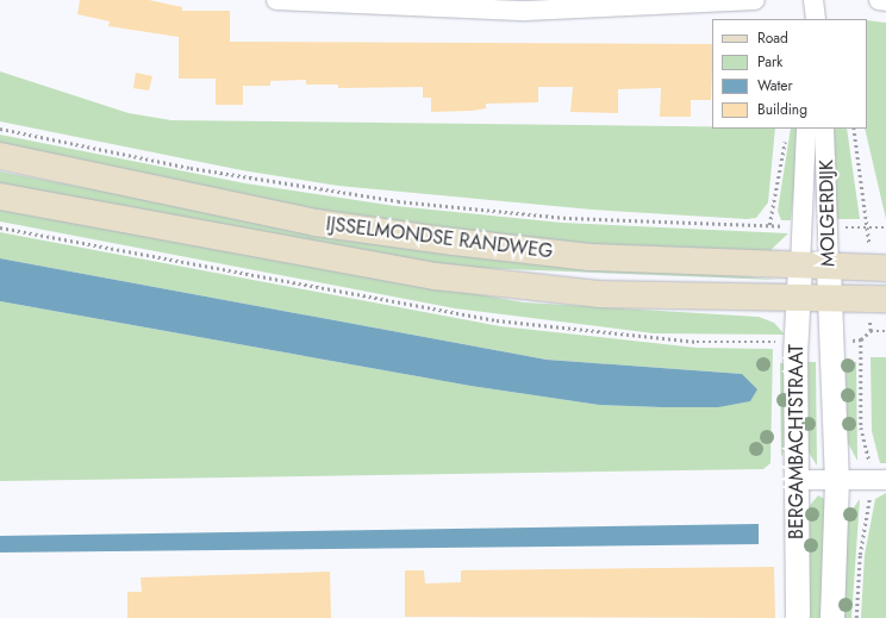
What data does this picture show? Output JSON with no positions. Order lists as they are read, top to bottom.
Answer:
{
  "streets": {
    "main road": ["IJSSELMONDSE RANDWEG"],
    "street": ["MOLGERDIJK", "BERGAMBACHTSTRAAT"]
  },
  "crossings": [
    ["MOLGERDIJK", "IJSSELMONDSE RANDWEG"],
    ["MOLGERDIJK", "BERGAMBACHTSTRAAT"],
    ["IJSSELMONDSE RANDWEG", "BERGAMBACHTSTRAAT"]
  ],
  "legend": [
    "Road",
    "Park",
    "Water",
    "Building"
  ]
}
